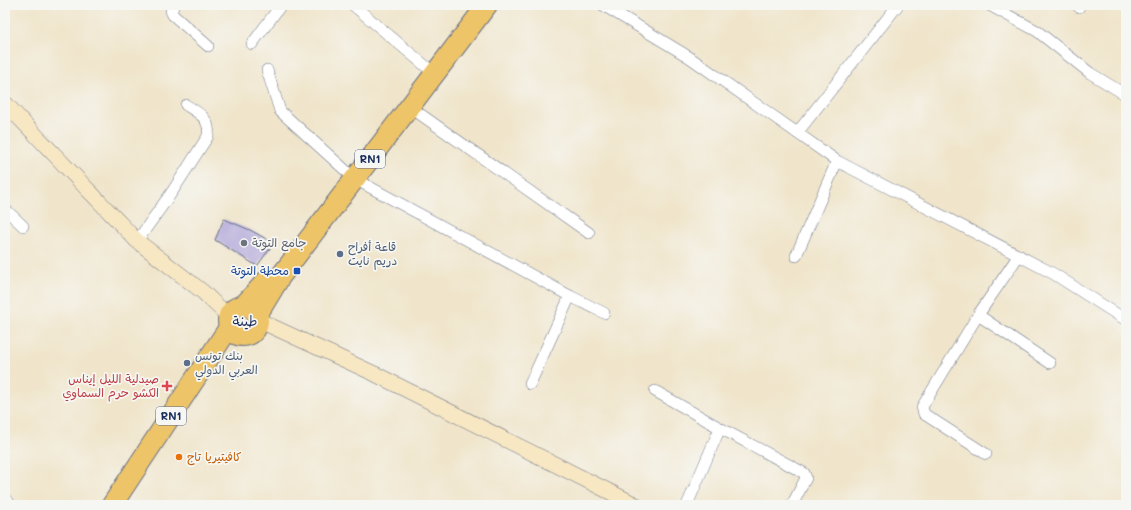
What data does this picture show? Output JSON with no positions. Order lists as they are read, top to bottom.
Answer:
{
  "streets": {
    "highway": ["RN1"]
  },
  "districts": ["طينة"],
  "places": {
    "other": [
      "جامع التوتة",
      "قاعة أفراح دريم نايت",
      "بنك تونس العربي الدولي",
      "كافيتيريا تاج"
    ],
    "transit": ["محطة التوتة"],
    "health": ["صيدلية الليل إيناس الكشو حرم السماوي"]
  }
}
